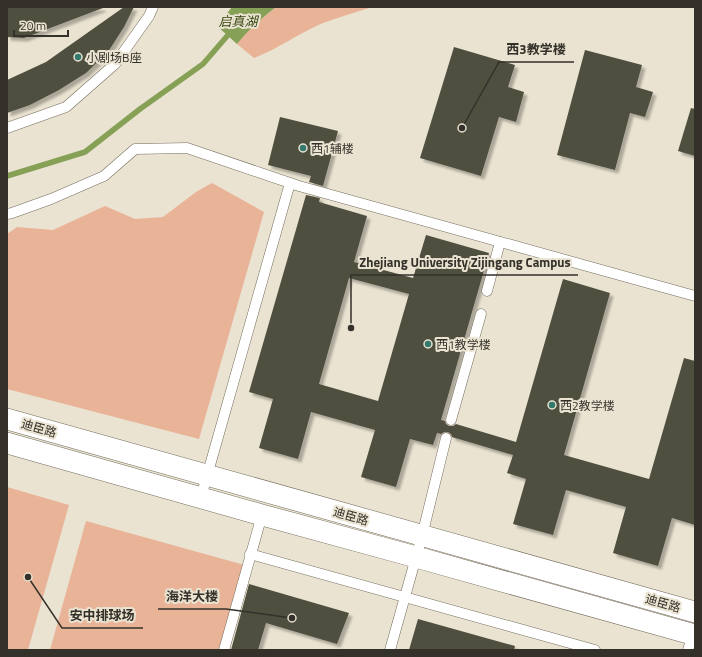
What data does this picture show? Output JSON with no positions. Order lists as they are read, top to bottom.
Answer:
{
  "streets": {
    "street": ["迪臣路"]
  },
  "water": ["启真湖"],
  "places": [
    "小剧场B座",
    "西3教学楼",
    "西1辅楼",
    "Zhejiang University Zijingang Campus",
    "西1教学楼",
    "西2教学楼",
    "安中排球场",
    "海洋大楼"
  ],
  "scale_bar": "20 m"
}
